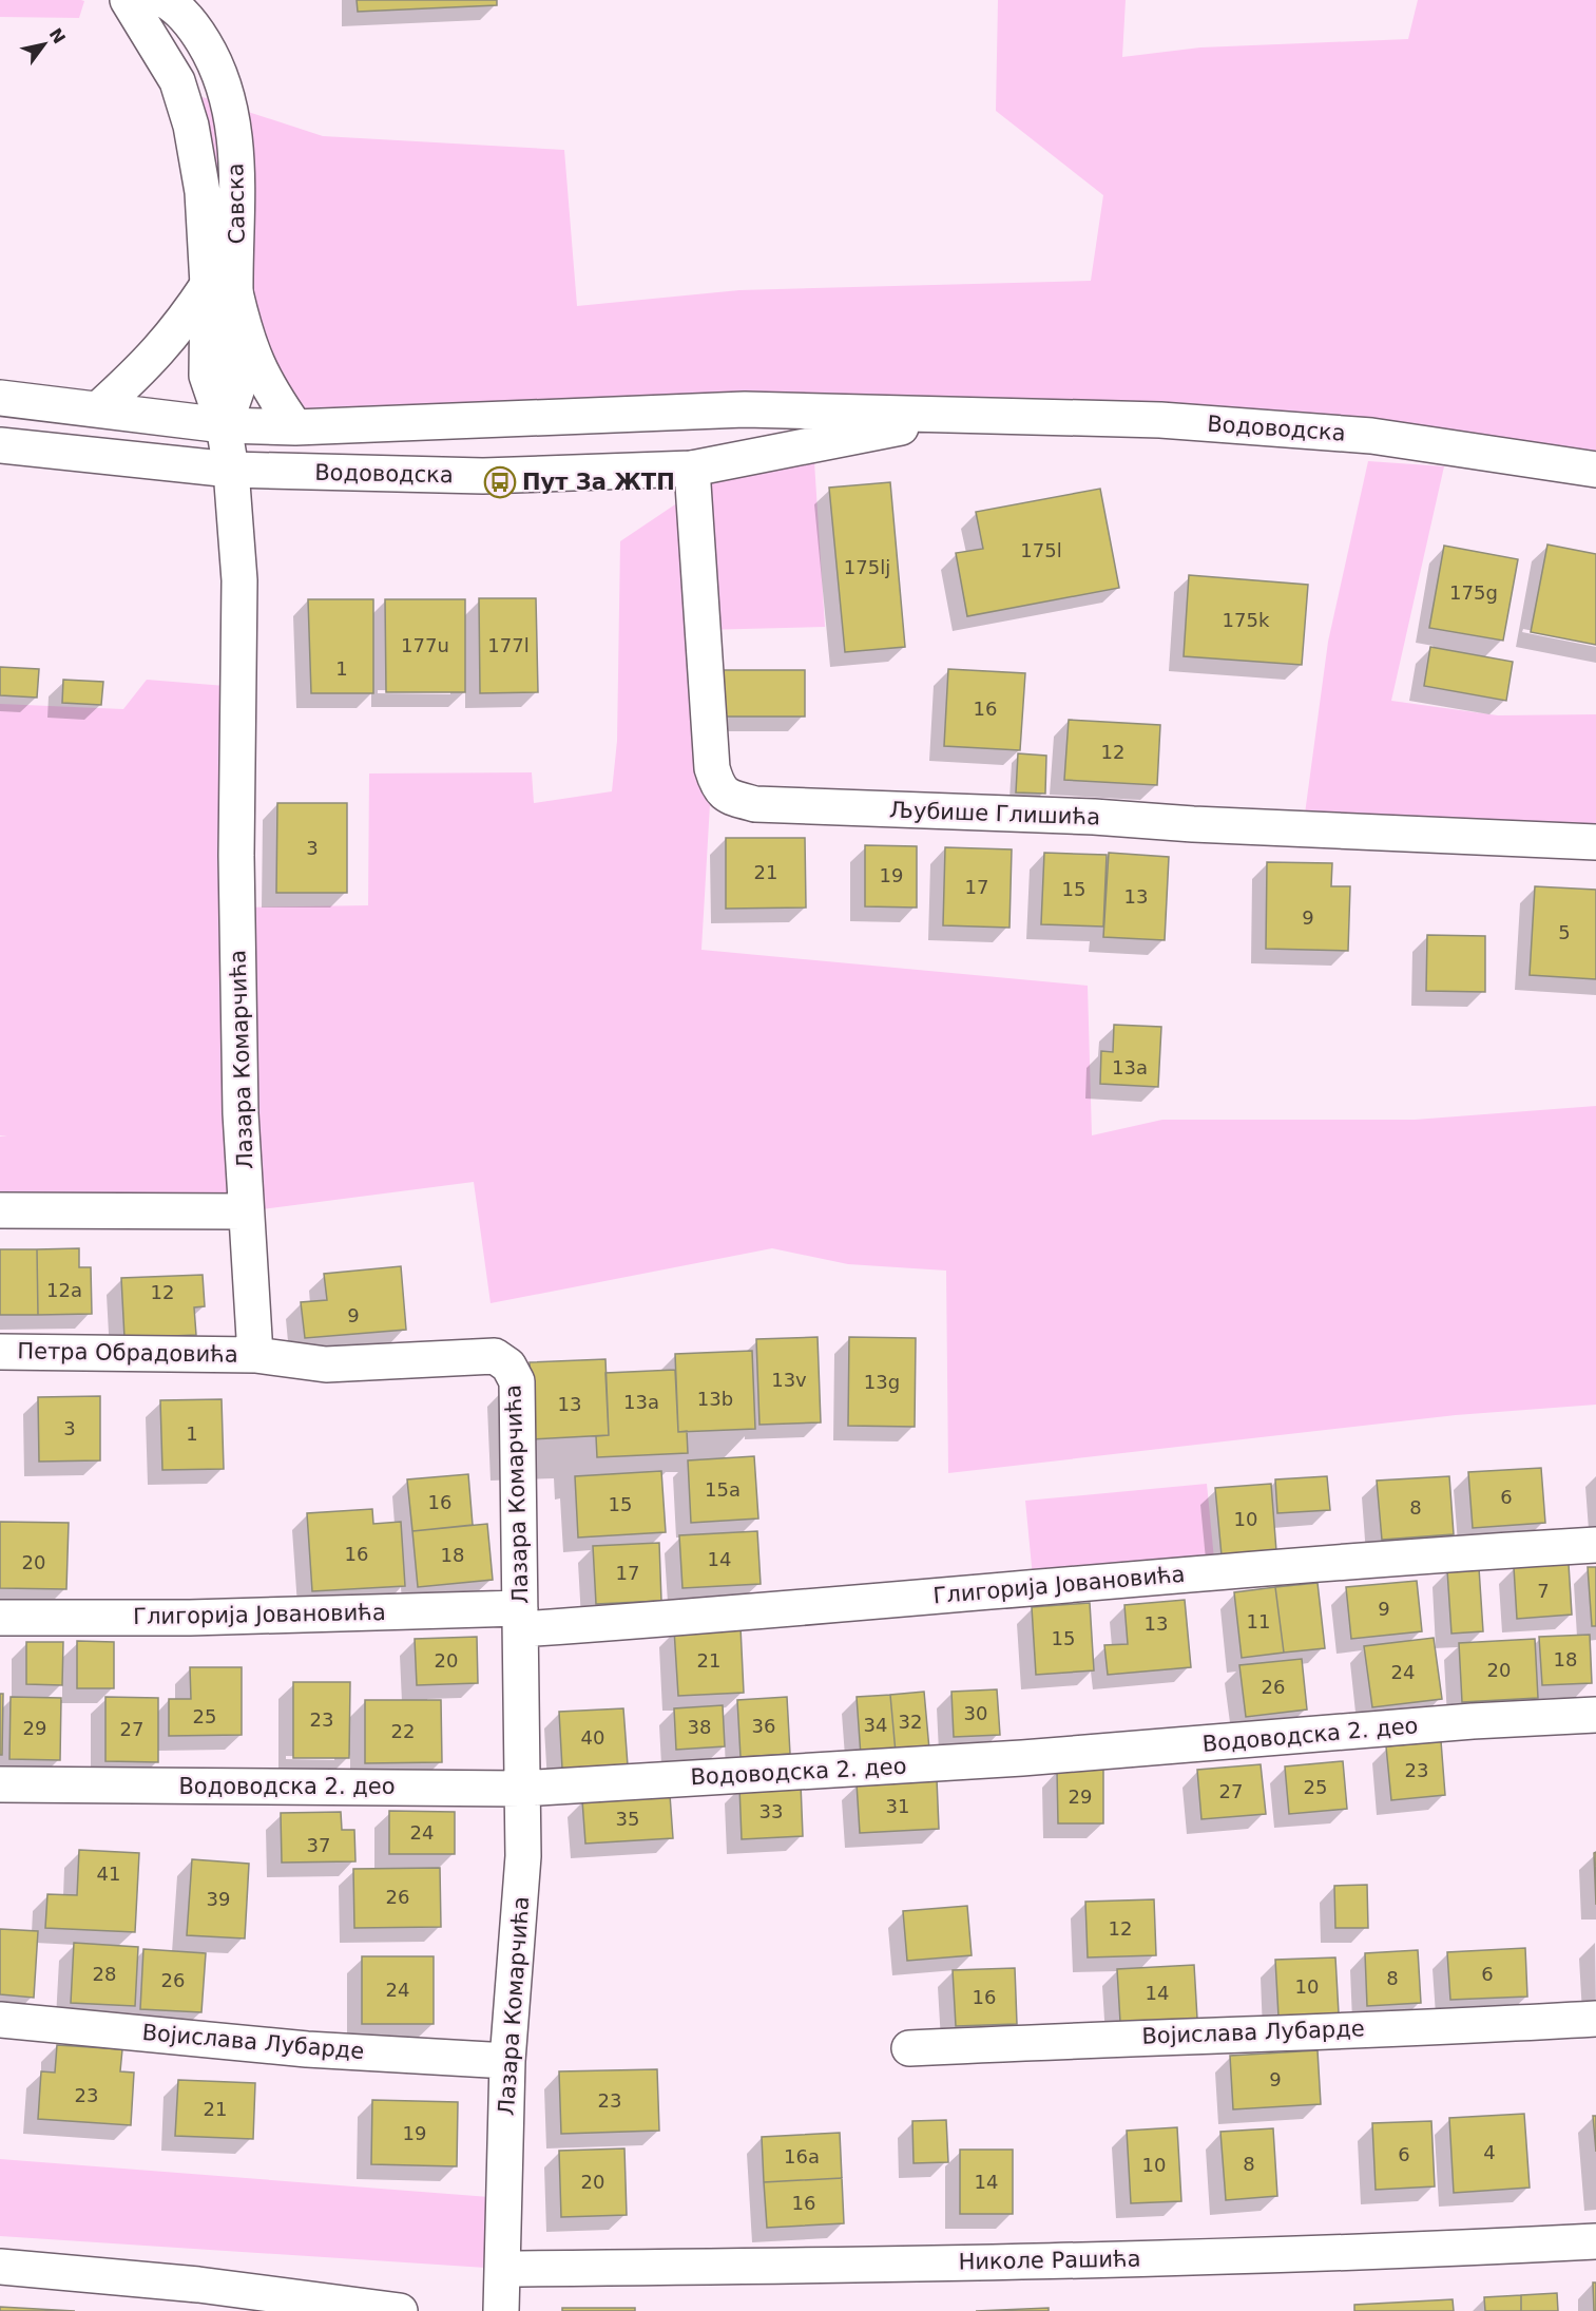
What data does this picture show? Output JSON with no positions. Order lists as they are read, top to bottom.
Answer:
{
  "streets": {
    "street": [
      "Савска",
      "Водоводска",
      "Љубише Глишића",
      "Лазара Комарчића",
      "Петра Обрадовића",
      "Глигорија Јовановића",
      "Водоводска 2. део",
      "Војислава Лубарде",
      "Николе Рашића"
    ]
  },
  "crossings": [
    ["Савска", "Водоводска"],
    ["Савска", "Лазара Комарчића"],
    ["Водоводска", "Љубише Глишића"],
    ["Водоводска", "Лазара Комарчића"],
    ["Лазара Комарчића", "Петра Обрадовића"],
    ["Лазара Комарчића", "Глигорија Јовановића"],
    ["Лазара Комарчића", "Водоводска 2. део"],
    ["Лазара Комарчића", "Војислава Лубарде"],
    ["Лазара Комарчића", "Николе Рашића"]
  ],
  "places": {
    "bus stop": ["Пут За ЖТП"]
  },
  "house_numbers": [
    "175l",
    "175lj",
    "175g",
    "175k",
    "177u",
    "177l",
    "1",
    "16",
    "12",
    "3",
    "21",
    "19",
    "17",
    "15",
    "13",
    "9",
    "5",
    "13a",
    "12a",
    "12",
    "9",
    "13v",
    "13g",
    "13b",
    "13a",
    "13",
    "3",
    "1",
    "15a",
    "6",
    "16",
    "15",
    "8",
    "10",
    "16",
    "18",
    "14",
    "20",
    "17",
    "7",
    "9",
    "11",
    "13",
    "15",
    "18",
    "20",
    "21",
    "20",
    "24",
    "26",
    "30",
    "25",
    "23",
    "32",
    "34",
    "36",
    "38",
    "29",
    "27",
    "22",
    "40",
    "23",
    "25",
    "27",
    "29",
    "31",
    "33",
    "35",
    "24",
    "37",
    "41",
    "26",
    "39",
    "12",
    "28",
    "6",
    "8",
    "26",
    "10",
    "24",
    "14",
    "16",
    "9",
    "23",
    "23",
    "21",
    "19",
    "4",
    "6",
    "16a",
    "8",
    "10",
    "20",
    "14",
    "16"
  ],
  "north": "top right"
}
